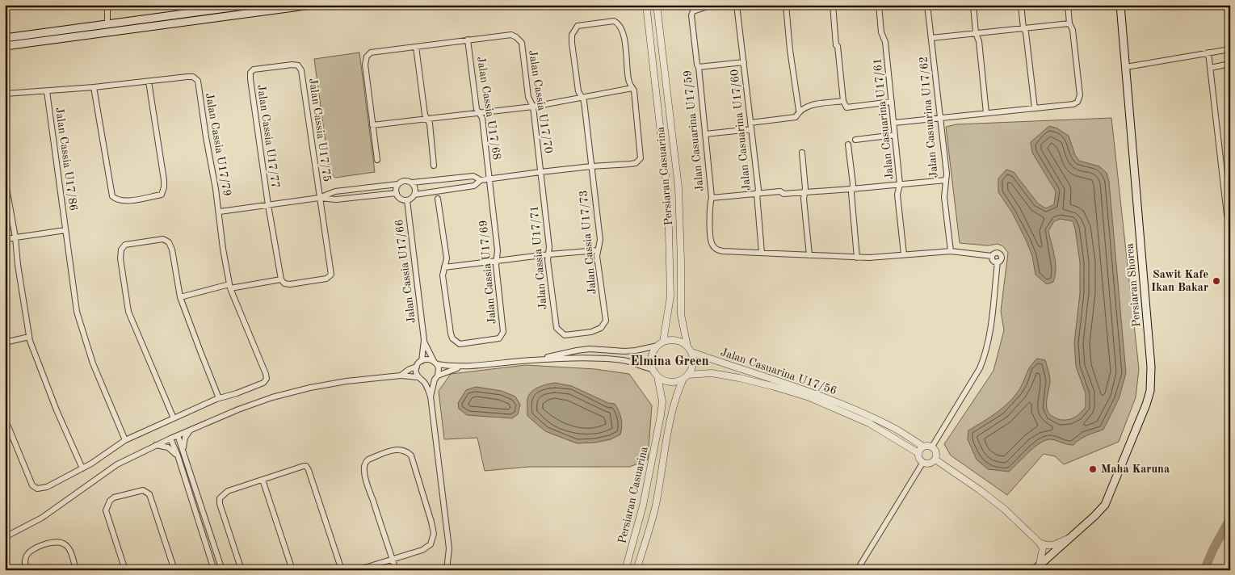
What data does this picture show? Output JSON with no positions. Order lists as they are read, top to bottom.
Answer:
{
  "streets": {
    "main road": ["Persiaran Shorea"],
    "street": [
      "Jalan Cassia U17/70",
      "Jalan Cassia U17/68",
      "Jalan Casuarina U17/62",
      "Jalan Casuarina U17/61",
      "Jalan Cassia U17/75",
      "Jalan Casuarina U17/60",
      "Jalan Casuarina U17/59",
      "Jalan Cassia U17/77",
      "Jalan Cassia U17/79",
      "Jalan Cassia U17/86",
      "Persiaran Casuarina",
      "Jalan Cassia U17/73",
      "Jalan Cassia U17/71",
      "Jalan Cassia U17/66",
      "Jalan Cassia U17/69",
      "Jalan Casuarina U17/56"
    ]
  },
  "crossings": [
    ["Jalan Cassia U17/70", "Jalan Cassia U17/68"],
    ["Jalan Cassia U17/70", "Jalan Cassia U17/71"],
    ["Jalan Cassia U17/68", "Jalan Cassia U17/69"],
    ["Jalan Casuarina U17/62", "Jalan Casuarina U17/59"],
    ["Jalan Casuarina U17/61", "Jalan Casuarina U17/59"],
    ["Jalan Cassia U17/75", "Jalan Cassia U17/77"],
    ["Jalan Casuarina U17/60", "Jalan Casuarina U17/59"],
    ["Jalan Casuarina U17/59", "Jalan Casuarina U17/56"],
    ["Persiaran Casuarina", "Jalan Casuarina U17/56"],
    ["Jalan Cassia U17/73", "Jalan Cassia U17/71"]
  ],
  "districts": ["Elmina Green"],
  "places": ["Sawit Kafe Ikan Bakar", "Maha Karuna"]
}
